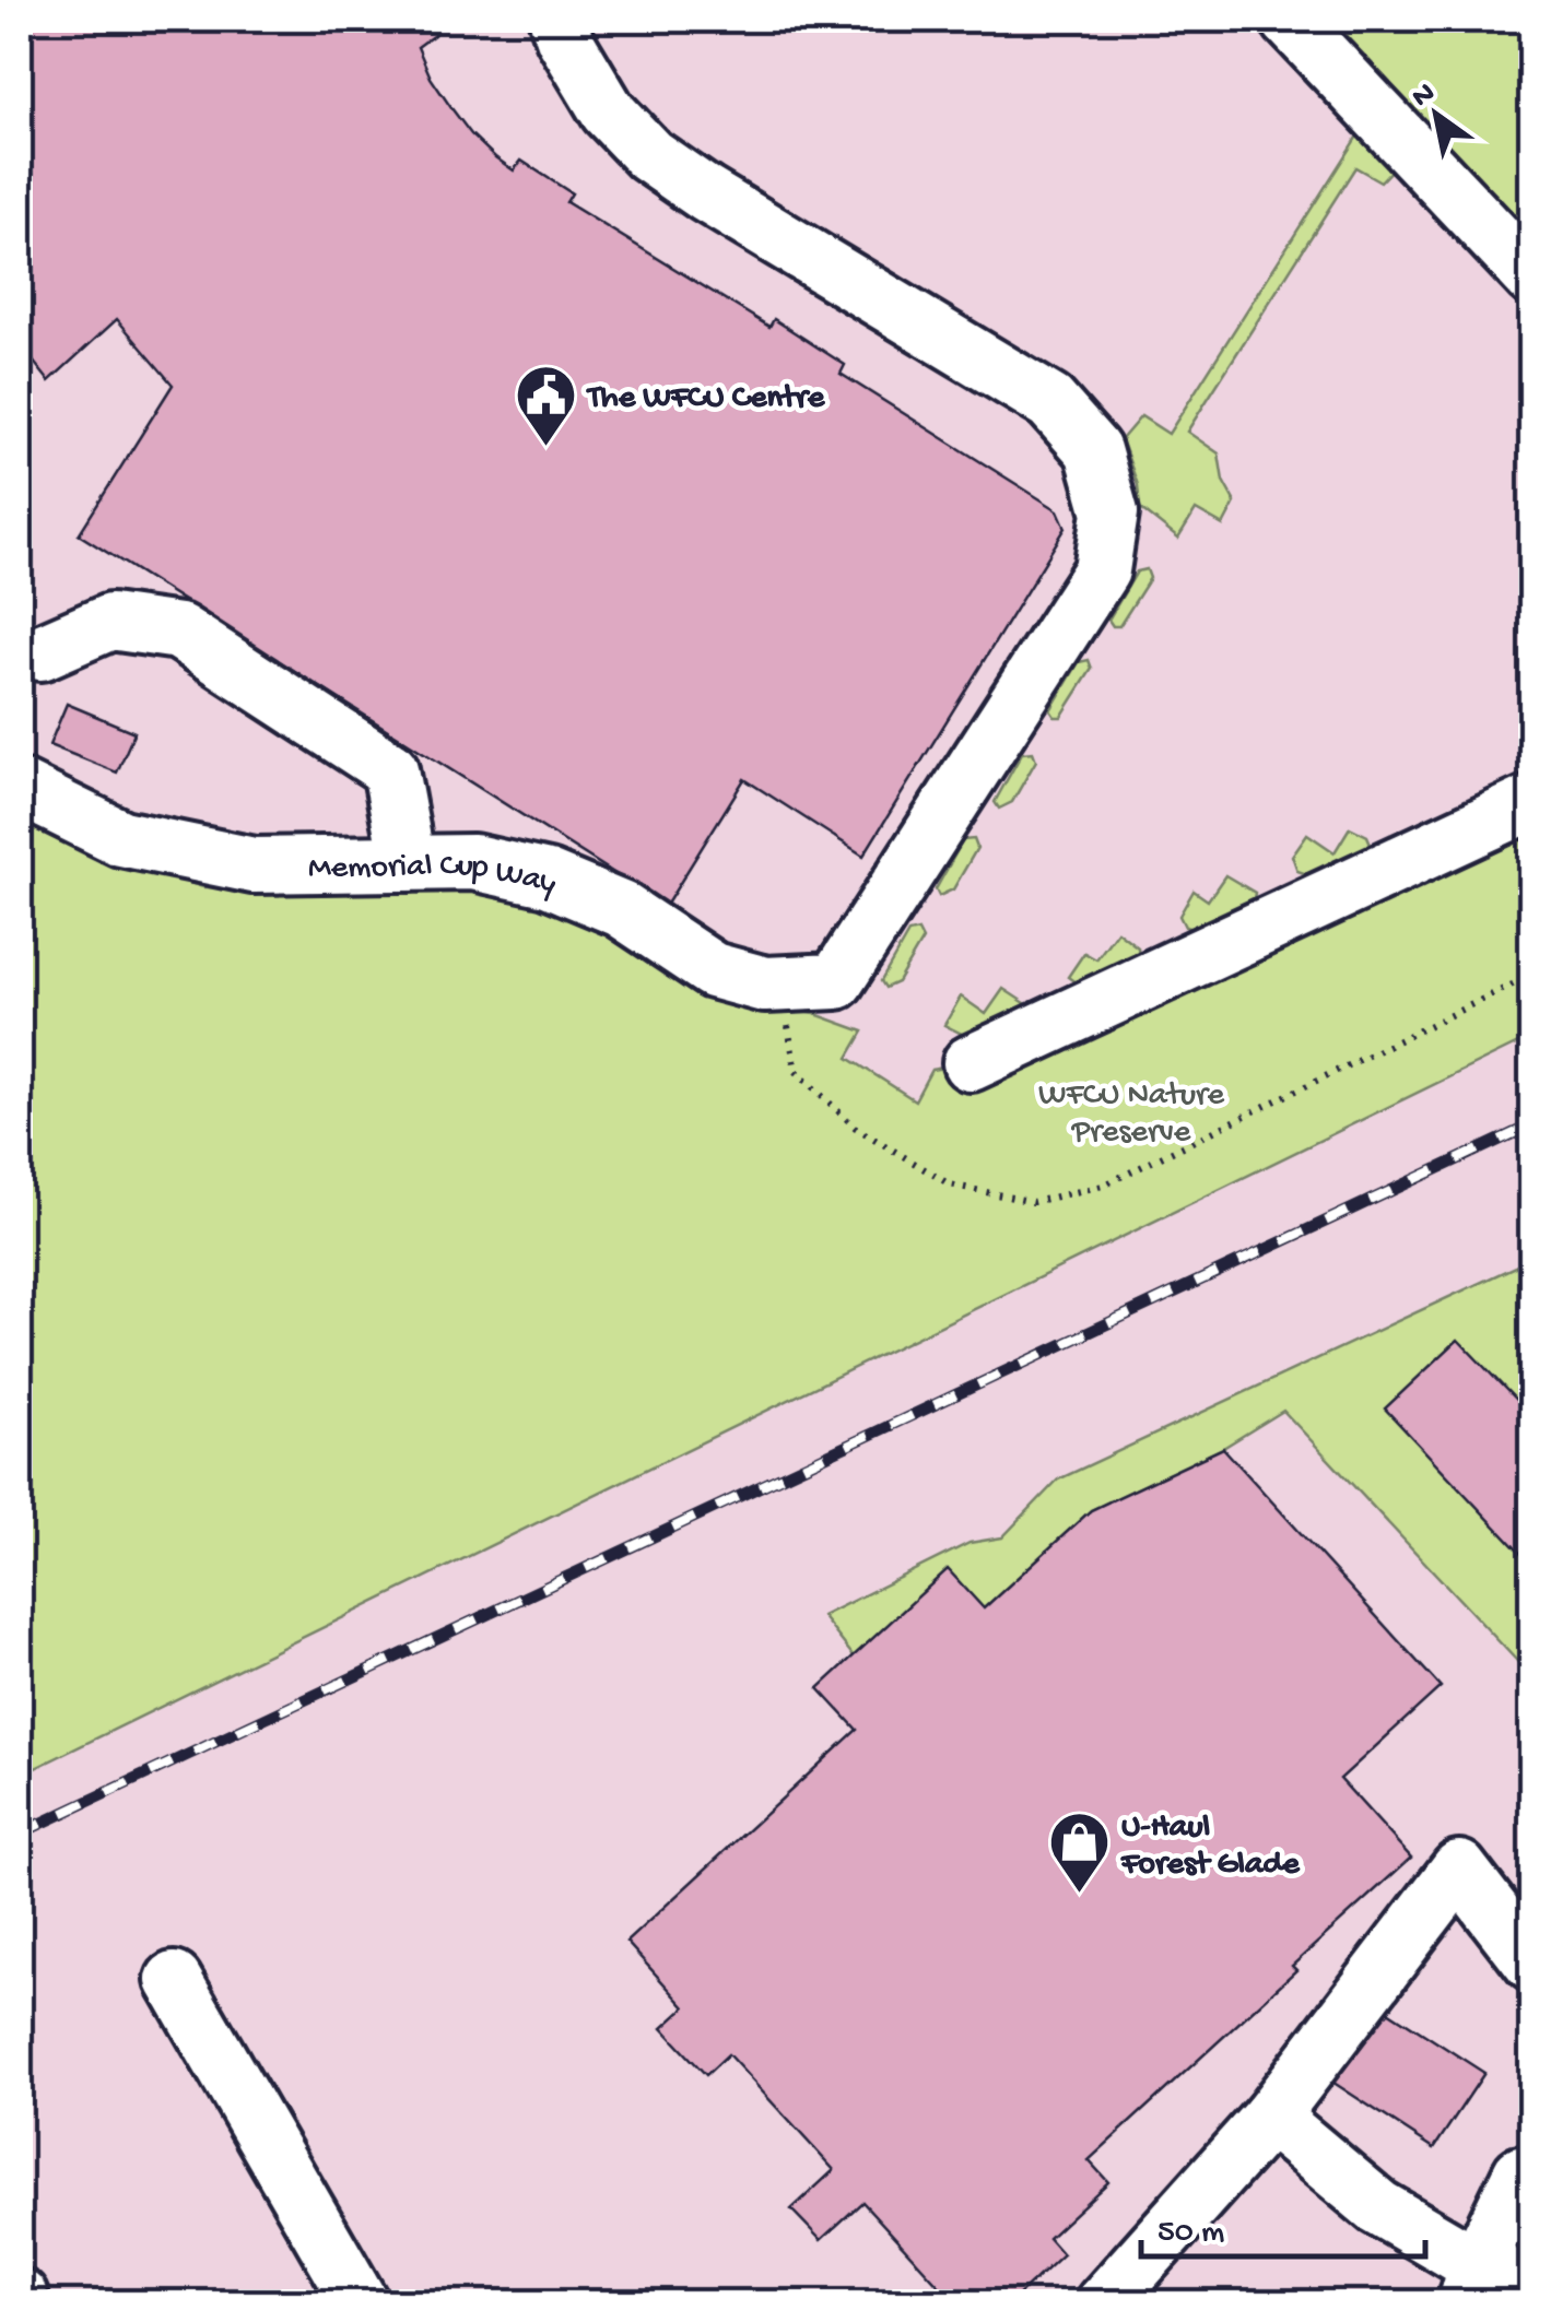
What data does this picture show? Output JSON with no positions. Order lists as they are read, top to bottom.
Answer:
{
  "streets": {
    "street": ["Memorial Cup Way"]
  },
  "parks": ["WFCU Nature Preserve"],
  "places": {
    "public building": ["The WFCU Centre"],
    "shop": ["U-Haul Forest Glade"]
  },
  "scale_bar": "50 m",
  "north": "top left"
}
